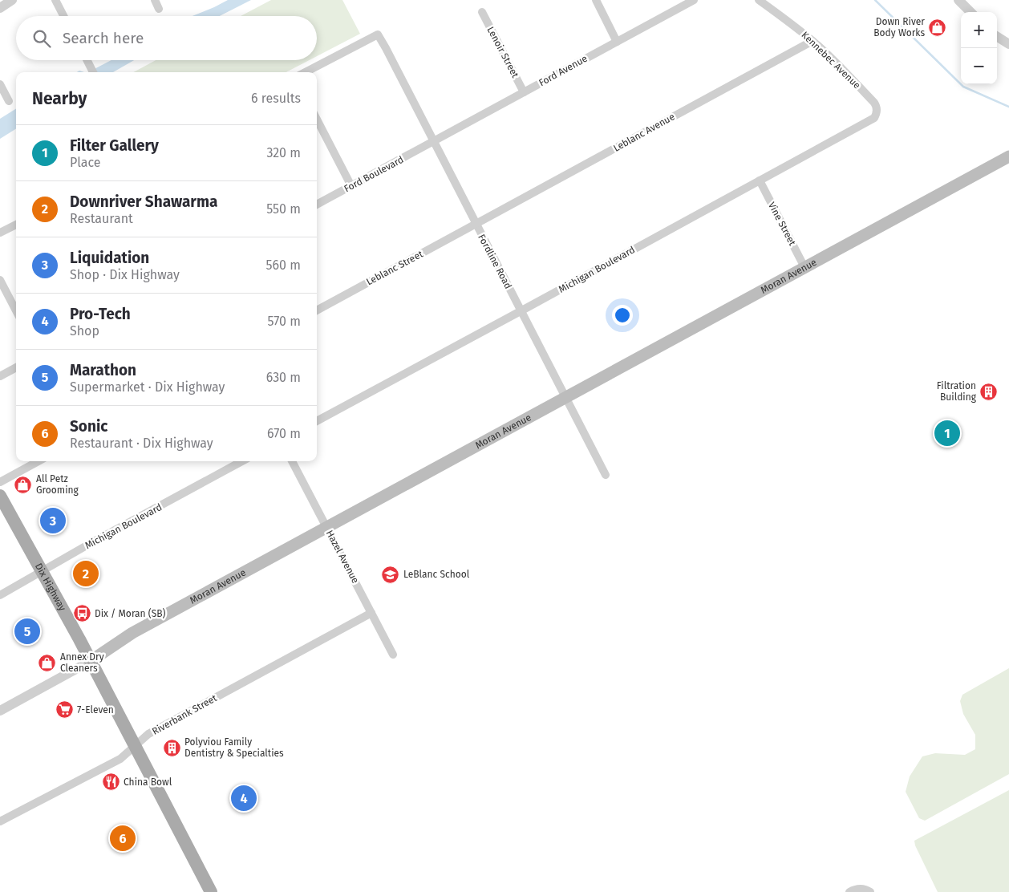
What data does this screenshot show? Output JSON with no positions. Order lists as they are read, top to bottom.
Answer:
{
  "streets": {
    "main road": ["Moran Avenue", "Dix Highway"],
    "street": [
      "Lenoir Street",
      "Kennebec Avenue",
      "Ford Avenue",
      "Leblanc Avenue",
      "Ford Boulevard",
      "Vine Street",
      "Fordline Road",
      "Leblanc Street",
      "Michigan Boulevard",
      "Hazel Avenue",
      "Riverbank Street"
    ]
  },
  "crossings": [
    ["Lenoir Street", "Ford Avenue"],
    ["Kennebec Avenue", "Leblanc Avenue"],
    ["Kennebec Avenue", "Michigan Boulevard"],
    ["Ford Avenue", "Ford Boulevard"],
    ["Ford Avenue", "Fordline Road"],
    ["Leblanc Avenue", "Fordline Road"],
    ["Leblanc Avenue", "Leblanc Street"],
    ["Ford Boulevard", "Fordline Road"],
    ["Vine Street", "Michigan Boulevard"],
    ["Vine Street", "Moran Avenue"],
    ["Fordline Road", "Leblanc Street"],
    ["Fordline Road", "Michigan Boulevard"],
    ["Fordline Road", "Moran Avenue"],
    ["Michigan Boulevard", "Dix Highway"],
    ["Moran Avenue", "Hazel Avenue"],
    ["Moran Avenue", "Dix Highway"],
    ["Hazel Avenue", "Riverbank Street"],
    ["Dix Highway", "Riverbank Street"]
  ],
  "places": {
    "shop": ["Down River Body Works", "All Petz Grooming", "Annex Dry Cleaners"],
    "building": ["Filtration Building", "Polyviou Family Dentistry & Specialties"],
    "school or university": ["LeBlanc School"],
    "bus stop": ["Dix / Moran (SB)"],
    "supermarket": ["7-Eleven"],
    "restaurant": ["China Bowl"]
  },
  "page": {
    "map_buttons": ["+", "−"],
    "search": "Search here",
    "heading": ["Nearby", "6 results"],
    "list": [
      {
        "mark": "1",
        "name": "Filter Gallery",
        "note": "Place",
        "value": "320 m"
      },
      {
        "mark": "2",
        "name": "Downriver Shawarma",
        "note": "Restaurant",
        "value": "550 m"
      },
      {
        "mark": "3",
        "name": "Liquidation",
        "note": "Shop · Dix Highway",
        "value": "560 m"
      },
      {
        "mark": "4",
        "name": "Pro-Tech",
        "note": "Shop",
        "value": "570 m"
      },
      {
        "mark": "5",
        "name": "Marathon",
        "note": "Supermarket · Dix Highway",
        "value": "630 m"
      },
      {
        "mark": "6",
        "name": "Sonic",
        "note": "Restaurant · Dix Highway",
        "value": "670 m"
      }
    ],
    "pins": [
      "1",
      "3",
      "2",
      "5",
      "4",
      "6"
    ]
  }
}
